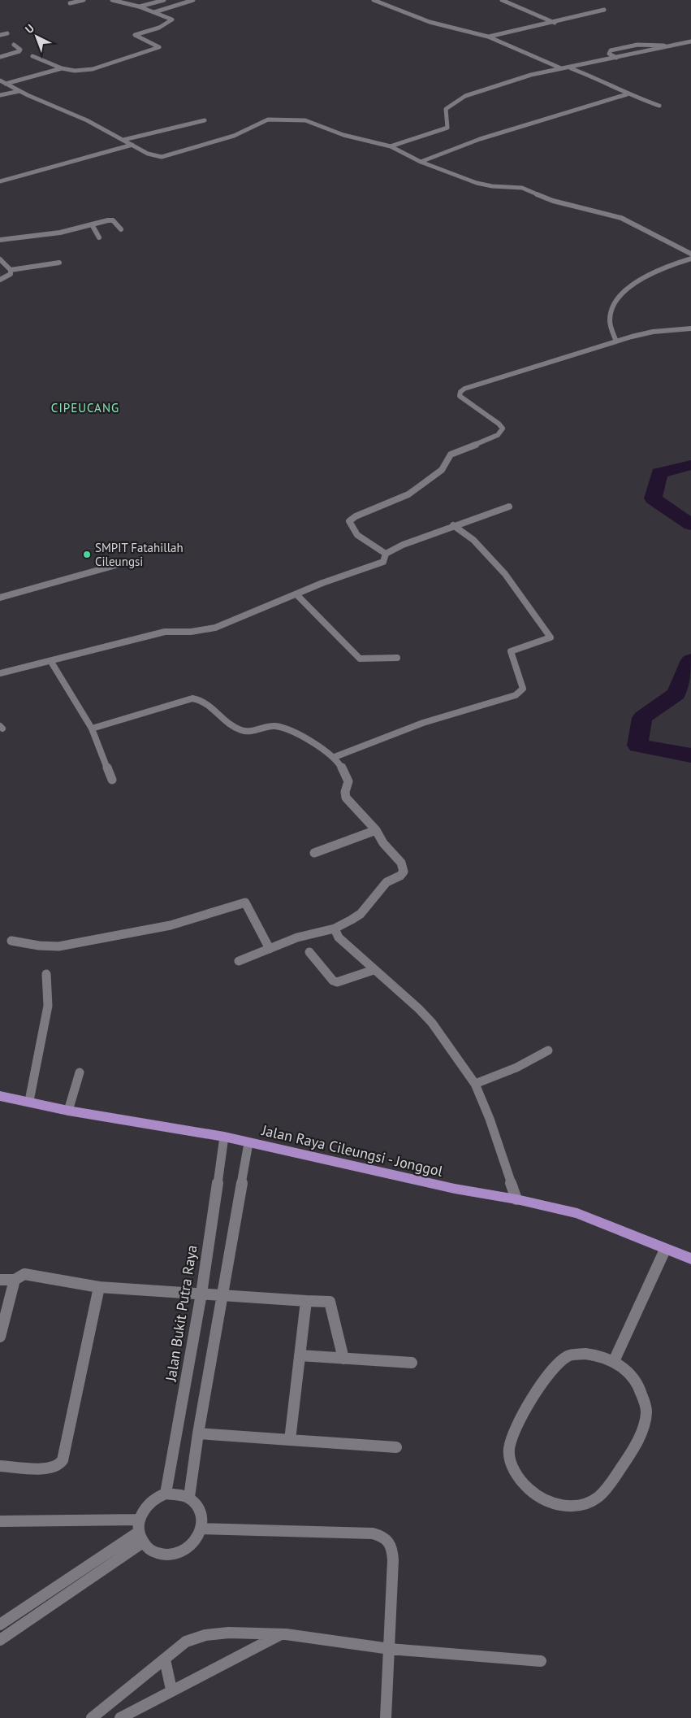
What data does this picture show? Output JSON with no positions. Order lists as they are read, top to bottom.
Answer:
{
  "streets": {
    "main road": ["Jalan Raya Cileungsi - Jonggol"],
    "street": ["Jalan Bukit Putra Raya"]
  },
  "crossings": [
    ["Jalan Raya Cileungsi - Jonggol", "Jalan Bukit Putra Raya"]
  ],
  "districts": ["CIPEUCANG"],
  "places": ["SMPIT Fatahillah Cileungsi"],
  "north": "top left"
}
